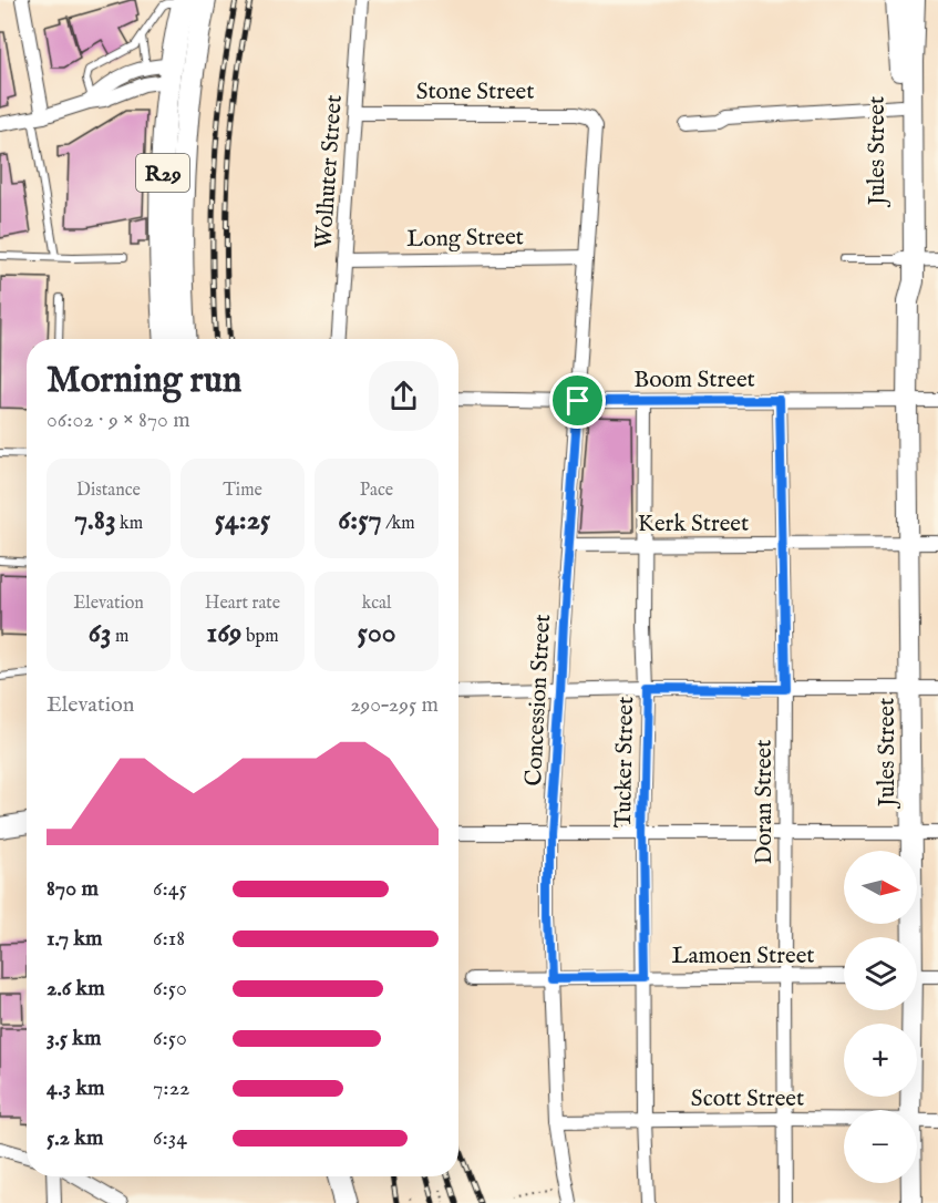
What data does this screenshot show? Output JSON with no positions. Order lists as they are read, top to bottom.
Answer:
{
  "streets": {
    "main road": ["Jules Street", "R29"],
    "street": [
      "Stone Street",
      "Wolhuter Street",
      "Long Street",
      "Boom Street",
      "Kerk Street",
      "Concession Street",
      "Tucker Street",
      "Doran Street",
      "Lamoen Street",
      "Scott Street"
    ]
  },
  "crossings": [
    ["Stone Street", "Wolhuter Street"],
    ["Stone Street", "Concession Street"],
    ["Jules Street", "Boom Street"],
    ["Jules Street", "Kerk Street"],
    ["Wolhuter Street", "Long Street"],
    ["Long Street", "Concession Street"],
    ["Boom Street", "Concession Street"],
    ["Boom Street", "Tucker Street"],
    ["Boom Street", "Doran Street"],
    ["Kerk Street", "Concession Street"],
    ["Kerk Street", "Tucker Street"],
    ["Kerk Street", "Doran Street"],
    ["Concession Street", "Lamoen Street"],
    ["Concession Street", "Scott Street"],
    ["Tucker Street", "Lamoen Street"],
    ["Tucker Street", "Scott Street"],
    ["Doran Street", "Lamoen Street"],
    ["Doran Street", "Scott Street"]
  ],
  "north": "right",
  "page": {
    "heading": ["Morning run", "06:02 · 9 × 870 m"],
    "stats": [
      ["Distance", "7.83 km"],
      ["Time", "54:25"],
      ["Pace", "6:57 /km"],
      ["Elevation", "63 m"],
      ["Heart rate", "169 bpm"],
      ["kcal", "500"]
    ],
    "chart": ["Elevation", "290–295 m"],
    "map_buttons": ["+", "−"],
    "list": [
      {
        "name": "870 m",
        "note": "6:45"
      },
      {
        "name": "1.7 km",
        "note": "6:18"
      },
      {
        "name": "2.6 km",
        "note": "6:50"
      },
      {
        "name": "3.5 km",
        "note": "6:50"
      },
      {
        "name": "4.3 km",
        "note": "7:22"
      },
      {
        "name": "5.2 km",
        "note": "6:34"
      }
    ]
  }
}
